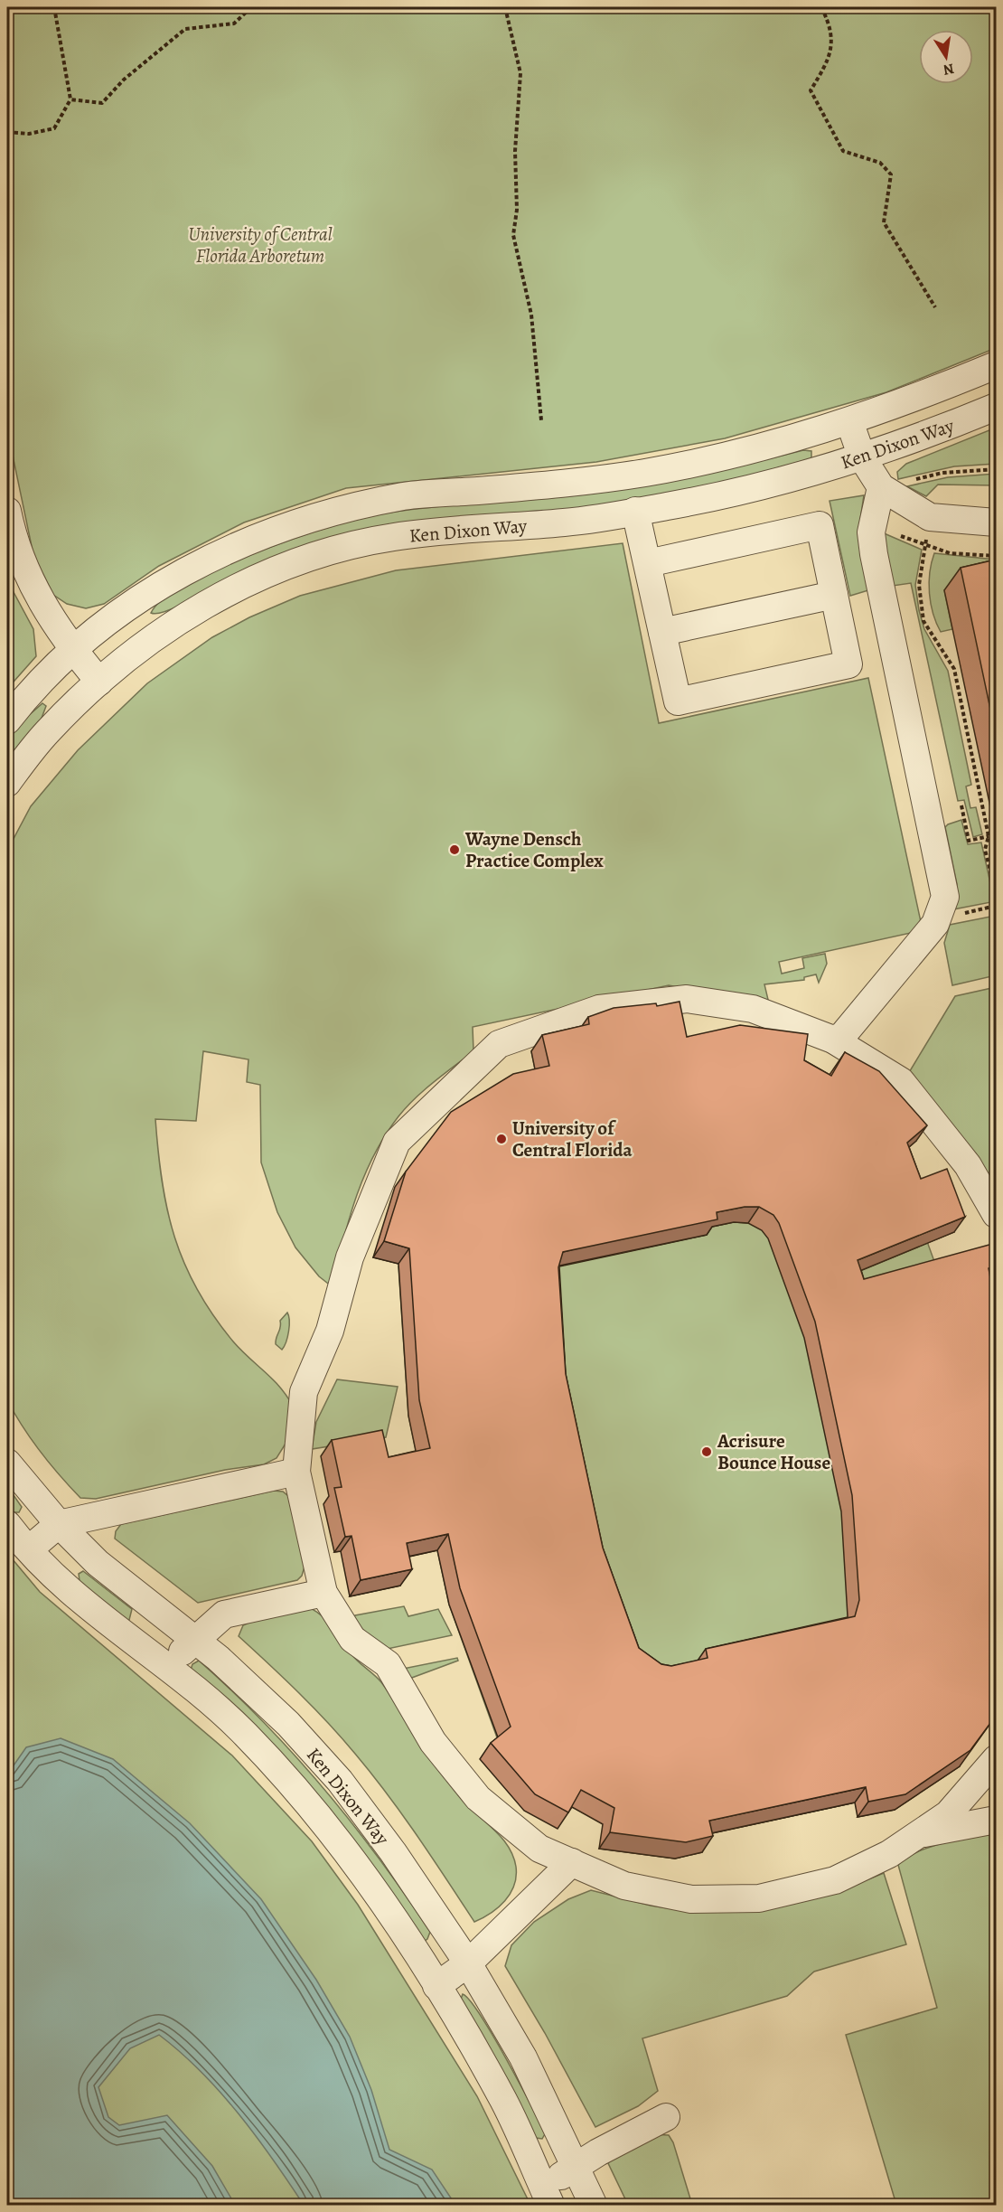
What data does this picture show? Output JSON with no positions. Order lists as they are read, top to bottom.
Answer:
{
  "streets": {
    "street": ["Ken Dixon Way"]
  },
  "parks": ["University of Central Florida Arboretum"],
  "places": ["Wayne Densch Practice Complex", "University of Central Florida", "Acrisure Bounce House"],
  "north": "bottom"
}
